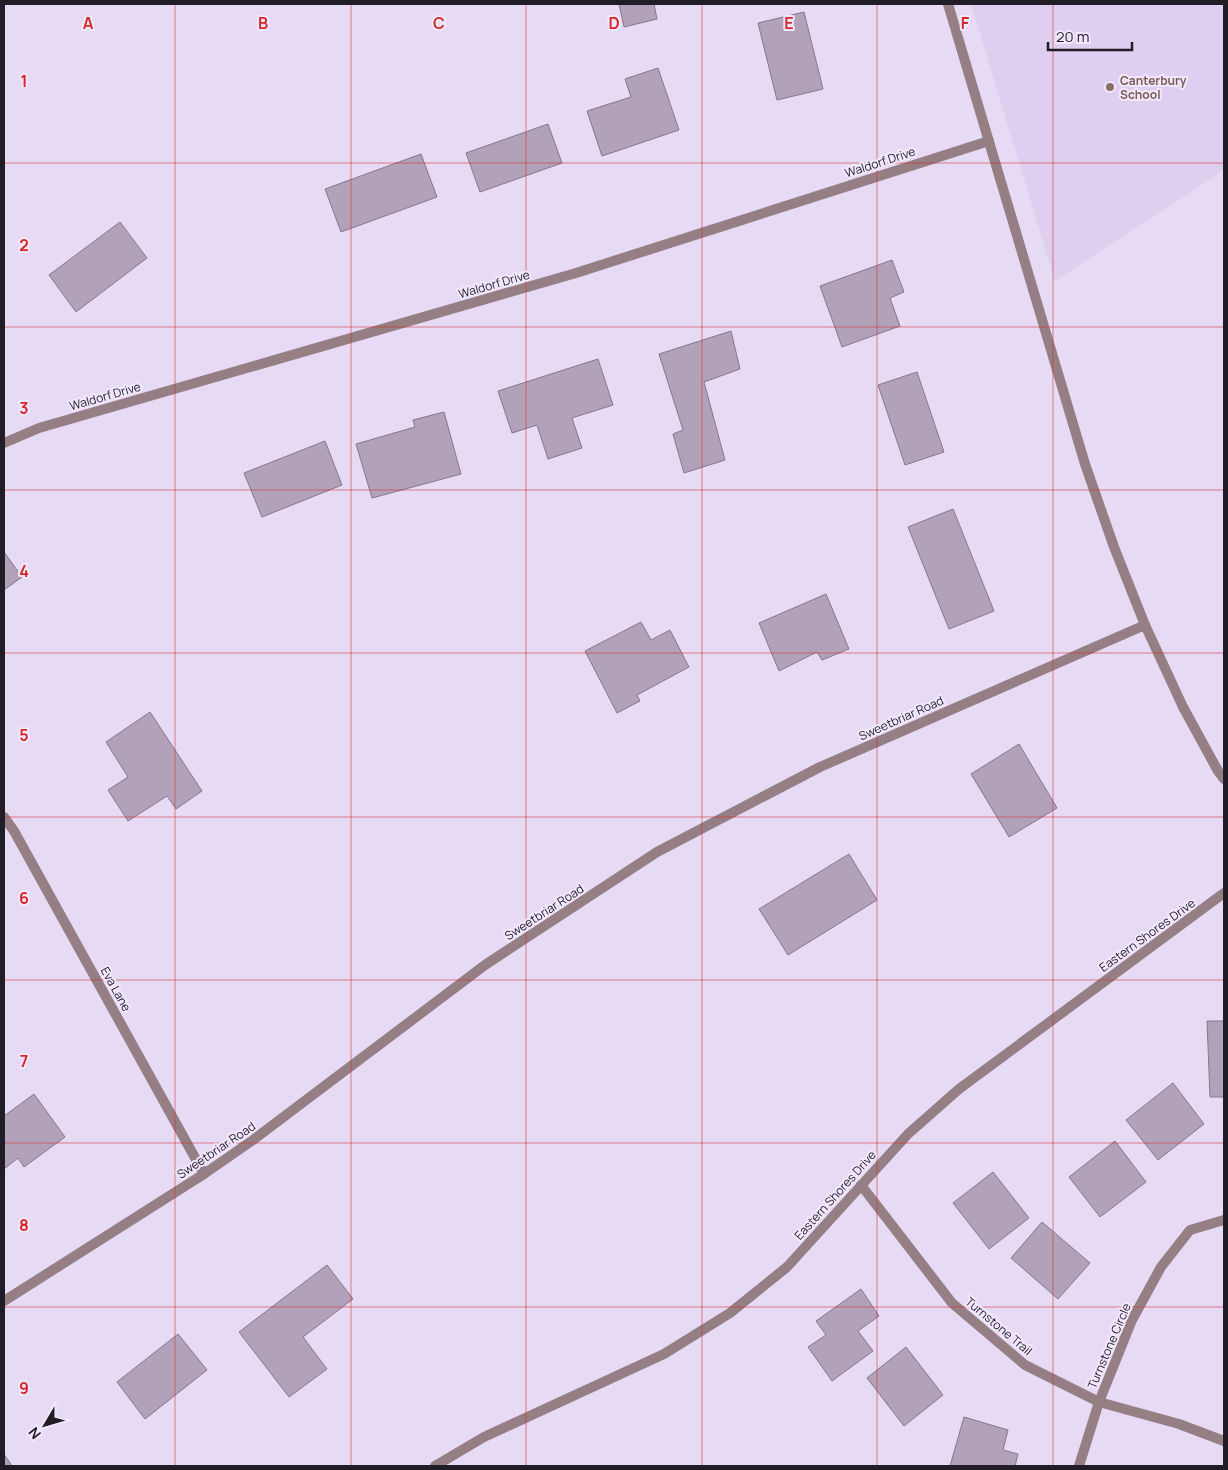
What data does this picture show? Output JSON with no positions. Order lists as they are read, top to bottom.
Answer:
{
  "streets": {
    "street": [
      "Waldorf Drive",
      "Sweetbriar Road",
      "Eastern Shores Drive",
      "Eva Lane",
      "Turnstone Trail",
      "Turnstone Circle"
    ]
  },
  "crossings": [
    ["Sweetbriar Road", "Eva Lane"],
    ["Eastern Shores Drive", "Turnstone Trail"],
    ["Turnstone Trail", "Turnstone Circle"]
  ],
  "places": ["Canterbury School"],
  "scale_bar": "20 m",
  "north": "bottom left",
  "grid": {
    "columns": [
      "A",
      "B",
      "C",
      "D",
      "E",
      "F"
    ],
    "rows": [
      "1",
      "2",
      "3",
      "4",
      "5",
      "6",
      "7",
      "8",
      "9"
    ]
  }
}
